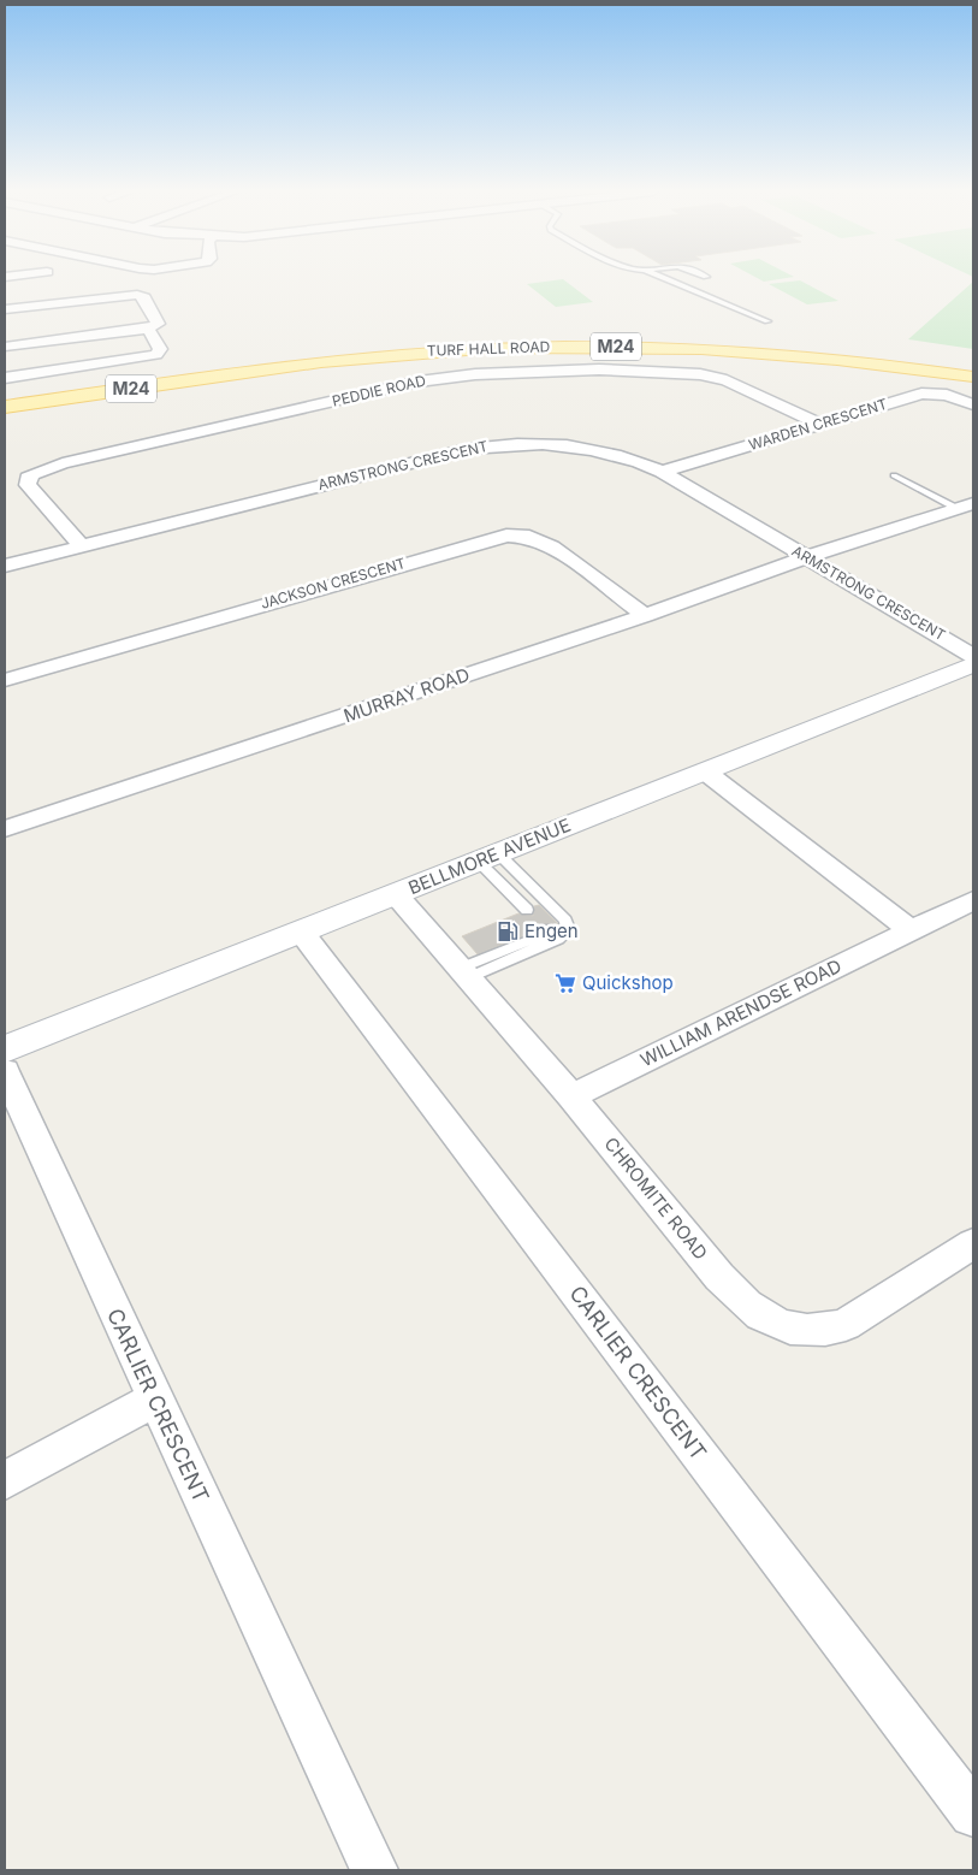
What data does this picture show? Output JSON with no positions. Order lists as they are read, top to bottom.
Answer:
{
  "streets": {
    "main road": ["M24", "TURF HALL ROAD"],
    "street": [
      "PEDDIE ROAD",
      "WARDEN CRESCENT",
      "ARMSTRONG CRESCENT",
      "JACKSON CRESCENT",
      "MURRAY ROAD",
      "BELLMORE AVENUE",
      "WILLIAM ARENDSE ROAD",
      "CHROMITE ROAD",
      "CARLIER CRESCENT"
    ]
  },
  "crossings": [
    ["PEDDIE ROAD", "WARDEN CRESCENT"],
    ["PEDDIE ROAD", "ARMSTRONG CRESCENT"],
    ["WARDEN CRESCENT", "ARMSTRONG CRESCENT"],
    ["ARMSTRONG CRESCENT", "MURRAY ROAD"],
    ["JACKSON CRESCENT", "MURRAY ROAD"],
    ["BELLMORE AVENUE", "CHROMITE ROAD"],
    ["BELLMORE AVENUE", "CARLIER CRESCENT"],
    ["WILLIAM ARENDSE ROAD", "CHROMITE ROAD"]
  ],
  "places": {
    "fuel station": ["Engen"],
    "supermarket": ["Quickshop"]
  }
}
